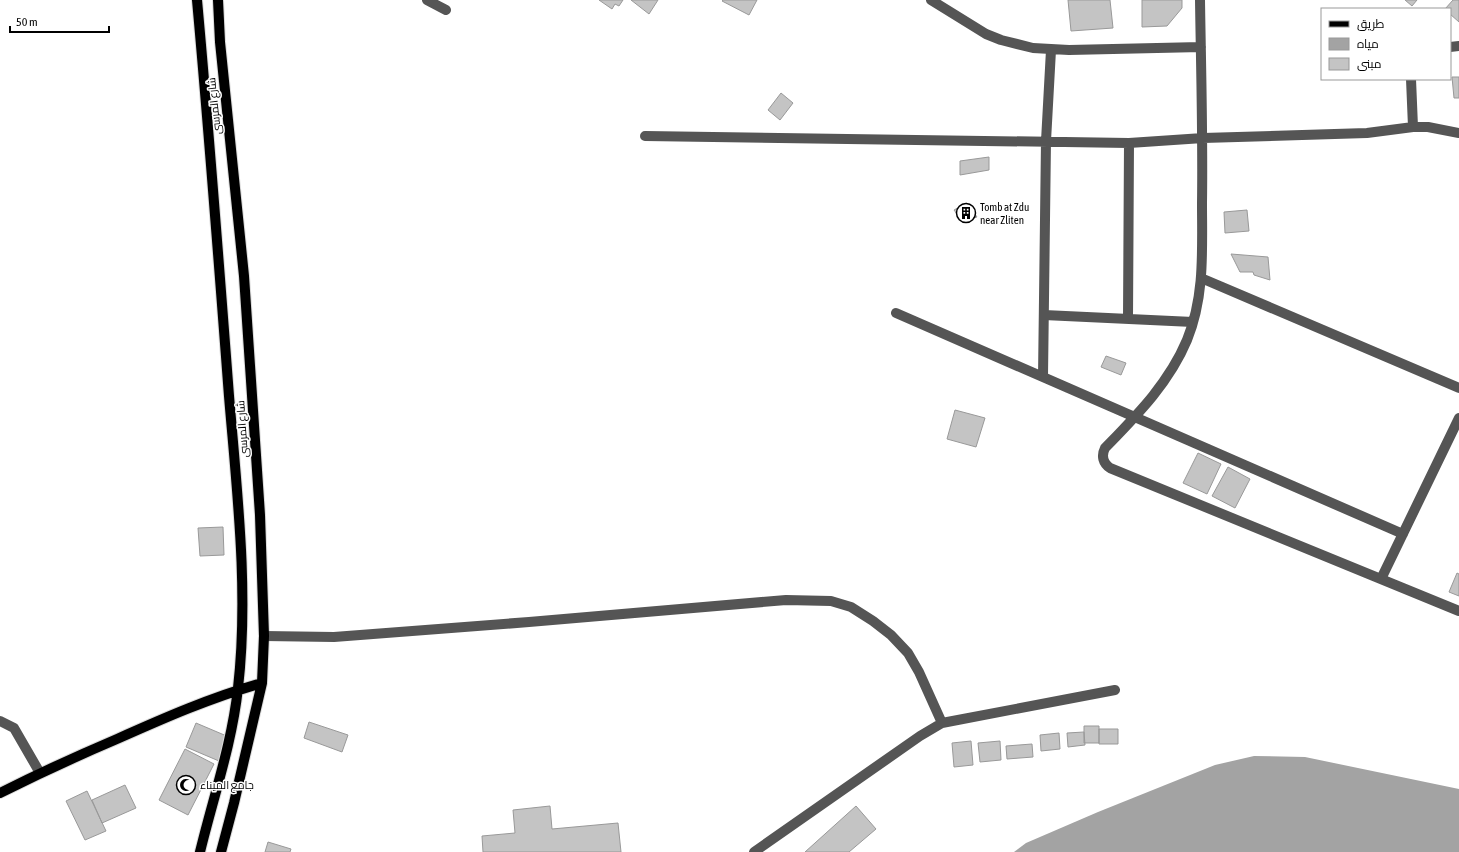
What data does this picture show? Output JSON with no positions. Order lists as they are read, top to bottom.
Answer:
{
  "streets": {
    "main road": ["شارع المرسى"]
  },
  "places": {
    "building": ["Tomb at Zdu near Zliten"],
    "mosque": ["جامع الميناء"]
  },
  "legend": ["طريق", "مياه", "مبنى"],
  "scale_bar": "50 m"
}
